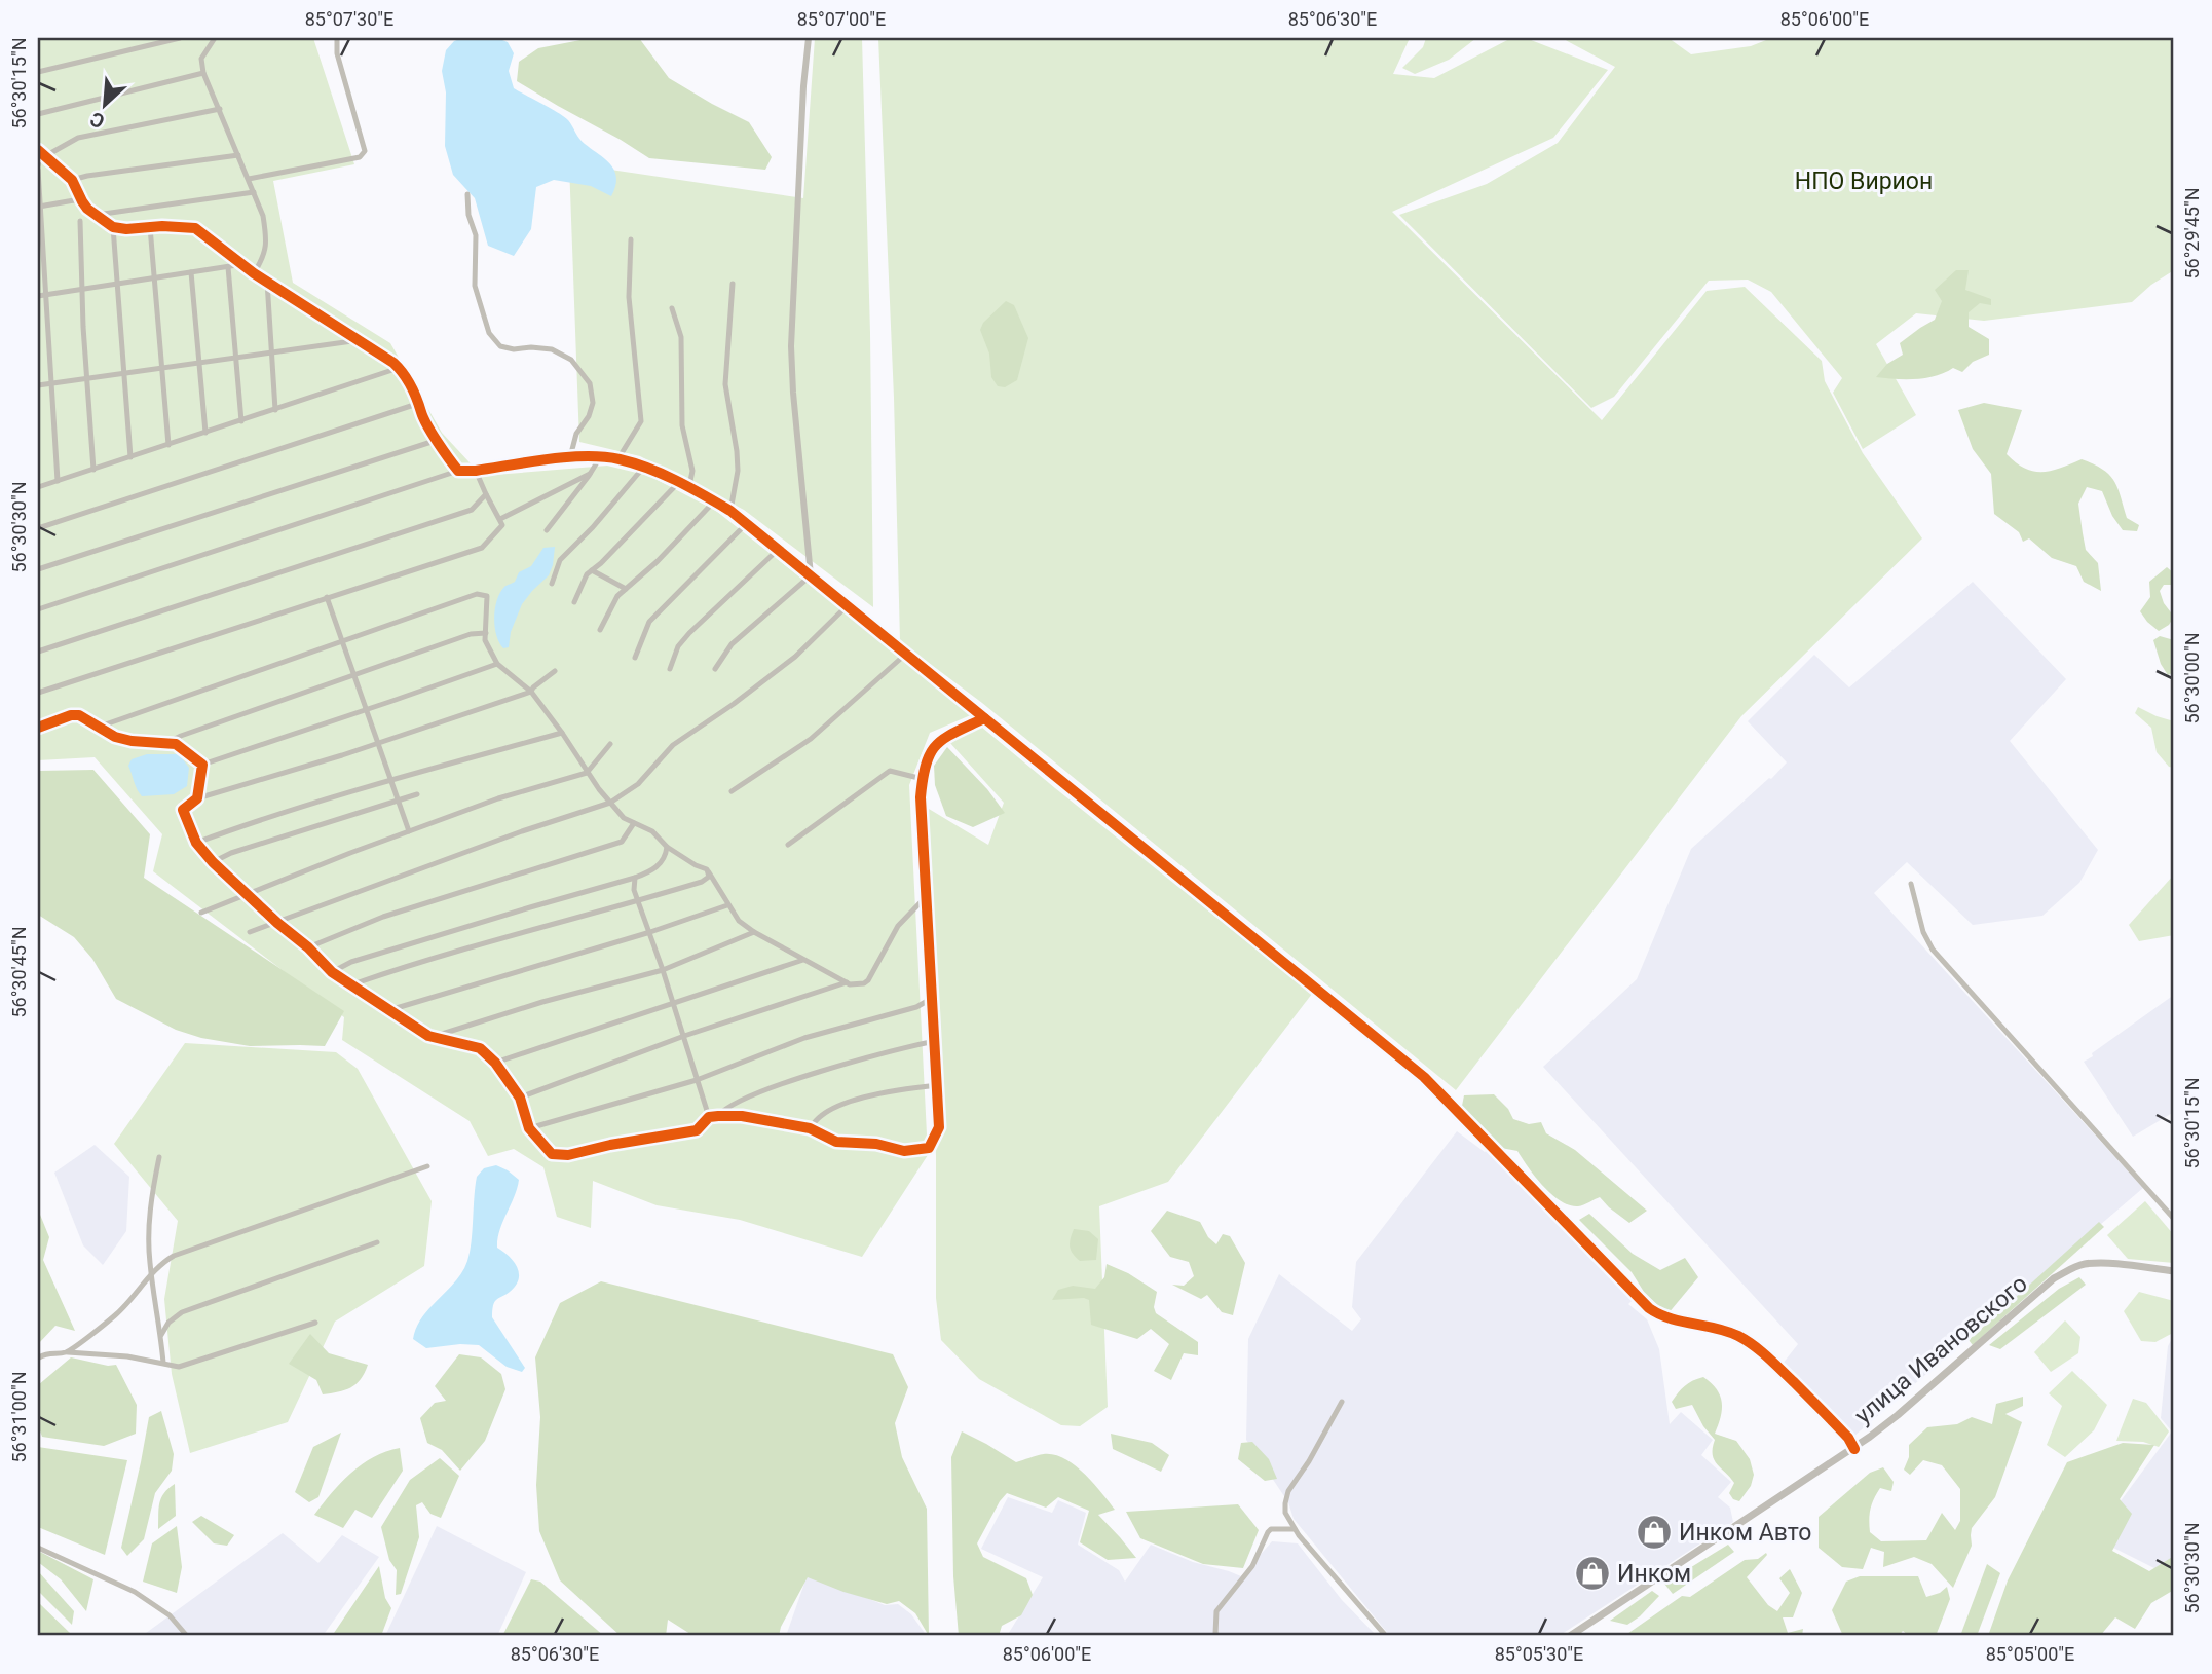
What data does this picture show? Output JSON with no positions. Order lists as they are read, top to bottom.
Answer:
{
  "streets": {
    "main road": ["улица Ивановского"]
  },
  "parks": ["НПО Вирион"],
  "places": {
    "shop": ["Инком Авто", "Инком"]
  },
  "north": "bottom left",
  "coordinates": [
    "85°07'30\"E",
    "85°07'00\"E",
    "85°06'30\"E",
    "85°06'00\"E",
    "56°30'15\"N",
    "56°29'45\"N",
    "56°30'30\"N",
    "56°30'00\"N",
    "56°30'45\"N",
    "56°31'00\"N",
    "85°05'30\"E",
    "85°05'00\"E"
  ]
}
